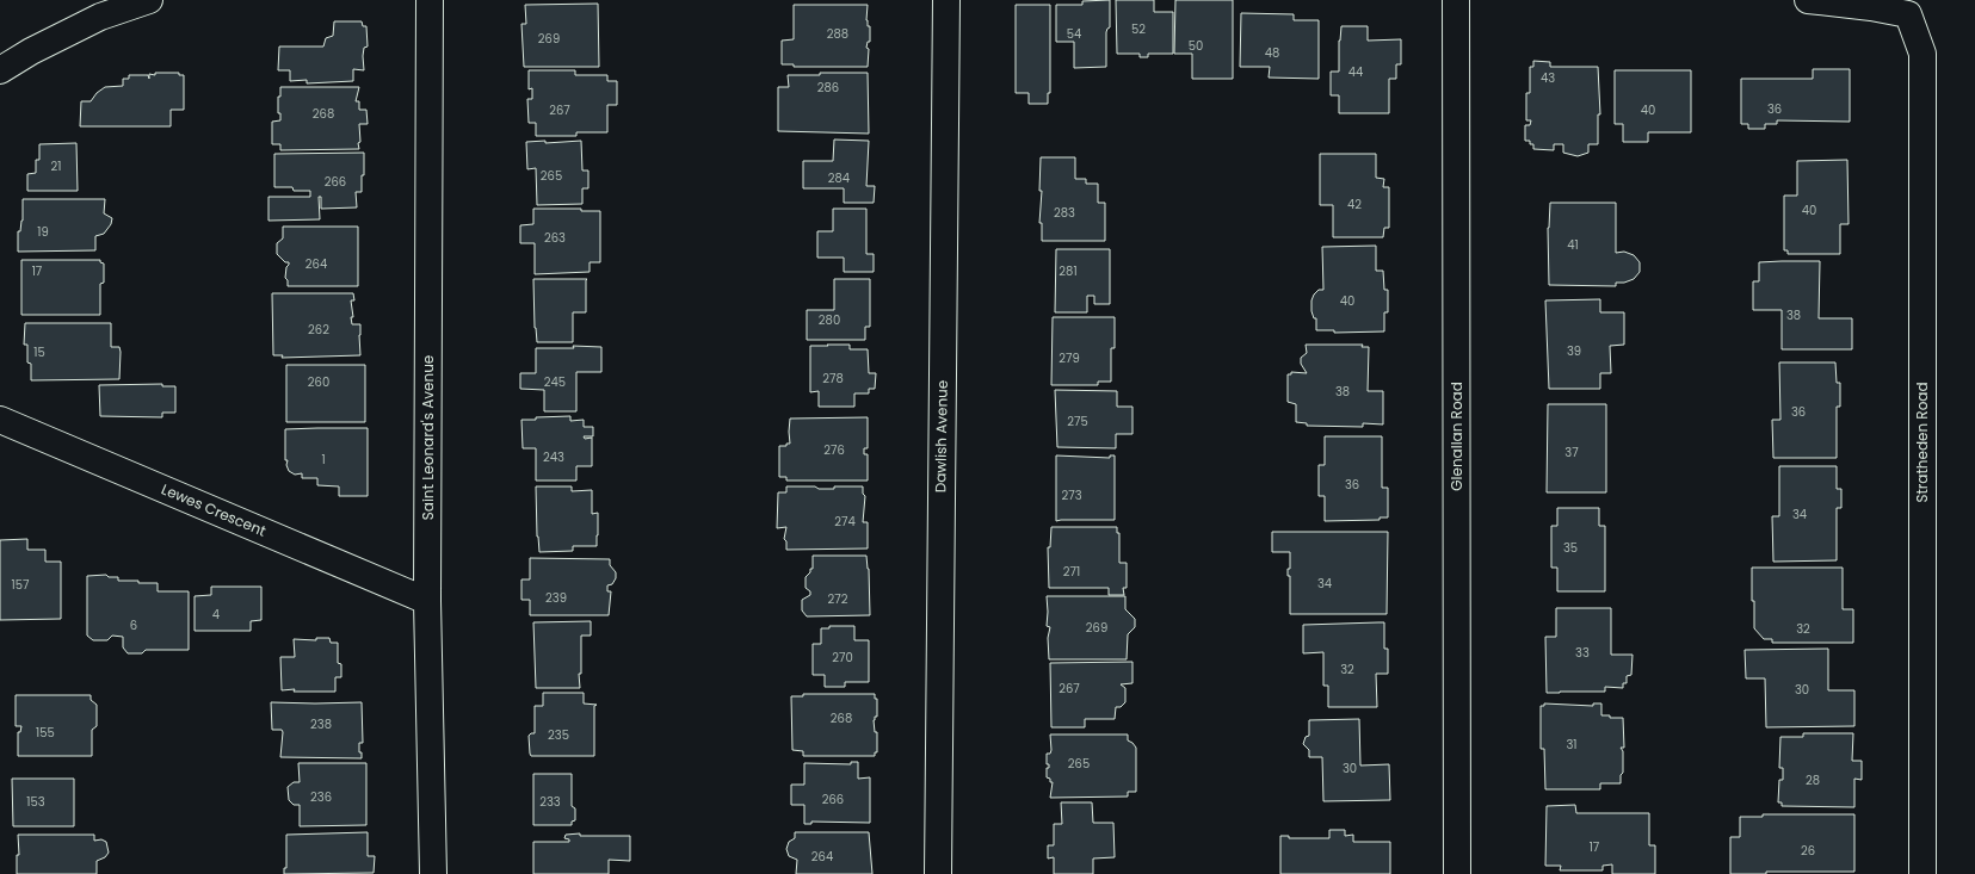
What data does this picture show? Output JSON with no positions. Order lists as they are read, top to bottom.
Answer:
{
  "streets": {
    "street": [
      "Dawlish Avenue",
      "Glenallan Road",
      "Saint Leonard's Avenue",
      "Stratheden Road",
      "Lewes Crescent"
    ]
  },
  "crossings": [
    ["Saint Leonard's Avenue", "Lewes Crescent"]
  ],
  "house_numbers": [
    "52",
    "288",
    "54",
    "269",
    "50",
    "48",
    "44",
    "43",
    "286",
    "36",
    "267",
    "40",
    "268",
    "21",
    "265",
    "284",
    "266",
    "42",
    "40",
    "283",
    "19",
    "263",
    "41",
    "264",
    "17",
    "281",
    "40",
    "38",
    "280",
    "262",
    "39",
    "15",
    "279",
    "278",
    "260",
    "245",
    "38",
    "36",
    "275",
    "276",
    "37",
    "243",
    "1",
    "36",
    "273",
    "34",
    "274",
    "35",
    "271",
    "34",
    "157",
    "239",
    "272",
    "4",
    "6",
    "269",
    "32",
    "33",
    "270",
    "32",
    "267",
    "30",
    "268",
    "238",
    "155",
    "235",
    "31",
    "265",
    "30",
    "28",
    "236",
    "266",
    "153",
    "233",
    "17",
    "26",
    "264"
  ]
}
